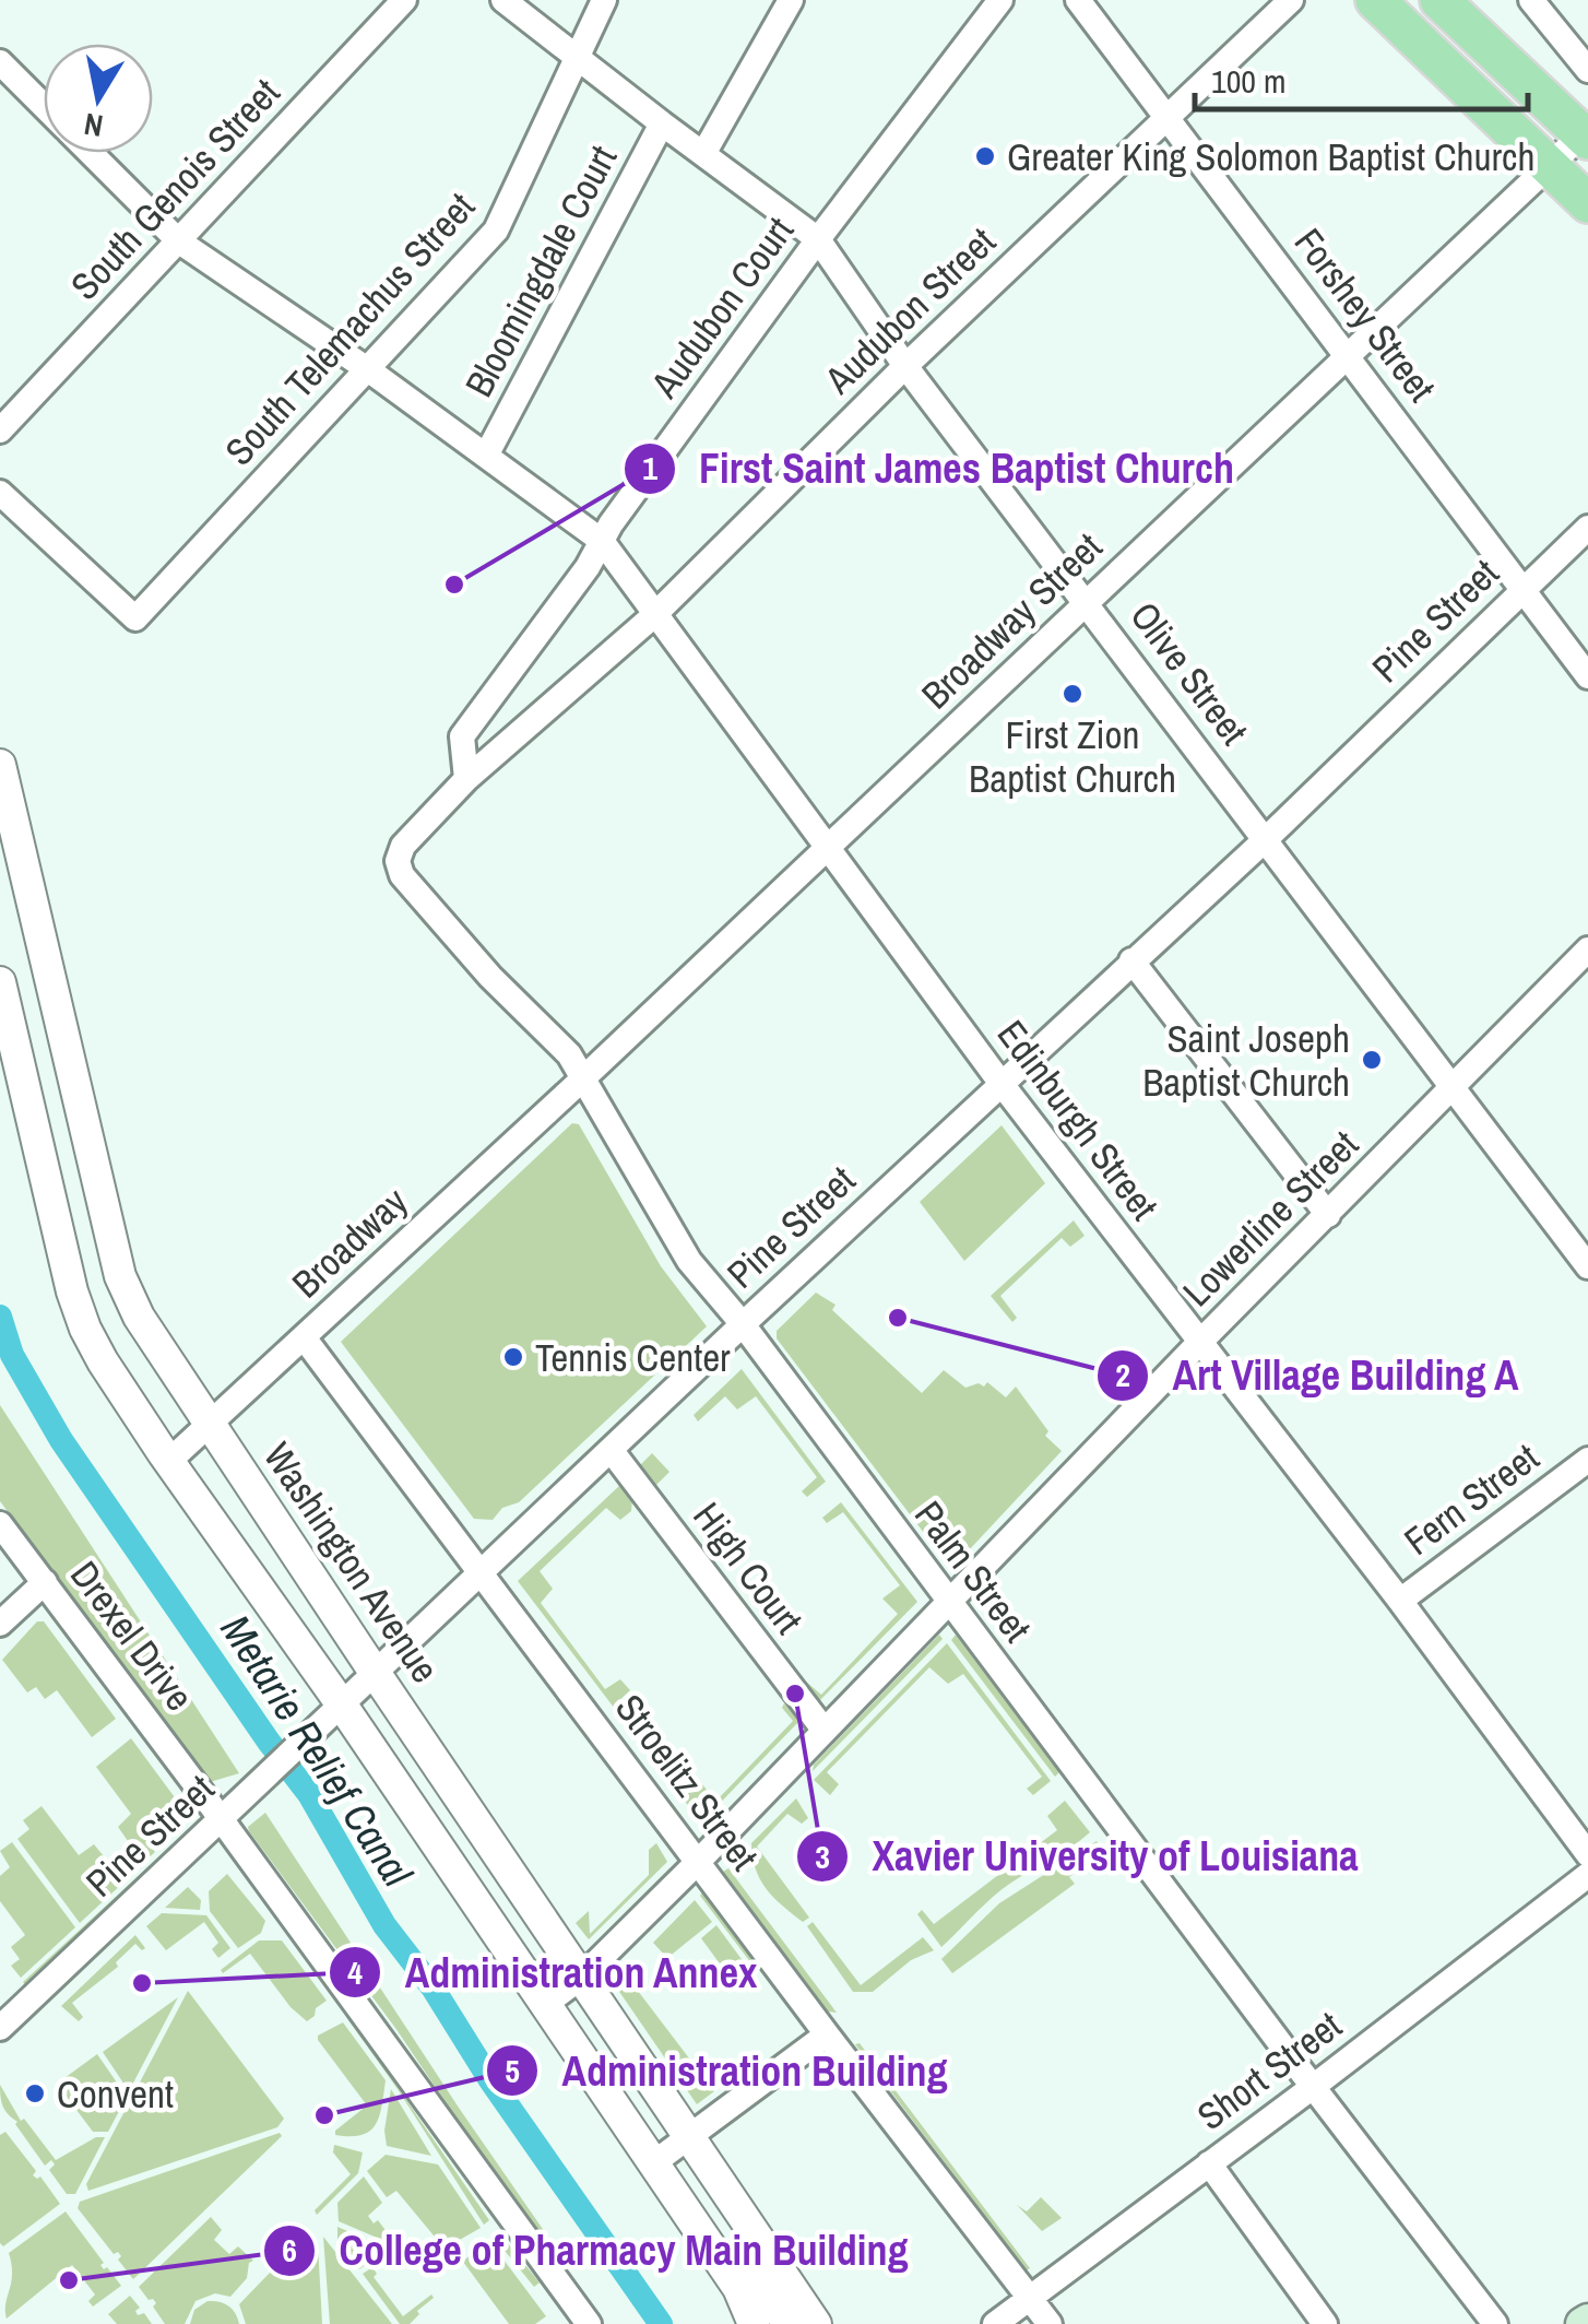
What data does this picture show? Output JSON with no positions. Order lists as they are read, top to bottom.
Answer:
{
  "streets": {
    "street": [
      "South Genois Street",
      "Bloomingdale Court",
      "Audubon Court",
      "Audubon Street",
      "Forshey Street",
      "South Telemachus Street",
      "Broadway Street",
      "Pine Street",
      "Olive Street",
      "Edinburgh Street",
      "Lowerline Street",
      "Broadway",
      "Fern Street",
      "Washington Avenue",
      "High Court",
      "Palm Street",
      "Drexel Drive",
      "Stroelitz Street",
      "Short Street"
    ]
  },
  "crossings": [
    ["South Genois Street", "Edinburgh Street"],
    ["Bloomingdale Court", "Olive Street"],
    ["Bloomingdale Court", "Edinburgh Street"],
    ["Audubon Court", "Audubon Street"],
    ["Audubon Court", "Olive Street"],
    ["Audubon Court", "Edinburgh Street"],
    ["Audubon Street", "Forshey Street"],
    ["Audubon Street", "Olive Street"],
    ["Audubon Street", "Edinburgh Street"],
    ["Audubon Street", "Palm Street"],
    ["Forshey Street", "Broadway Street"],
    ["Forshey Street", "Pine Street"],
    ["South Telemachus Street", "Olive Street"],
    ["South Telemachus Street", "Edinburgh Street"],
    ["Broadway Street", "Olive Street"],
    ["Broadway Street", "Edinburgh Street"],
    ["Broadway Street", "Broadway"],
    ["Broadway Street", "Palm Street"],
    ["Pine Street", "Olive Street"],
    ["Pine Street", "Edinburgh Street"],
    ["Pine Street", "Washington Avenue"],
    ["Pine Street", "High Court"],
    ["Pine Street", "Palm Street"],
    ["Pine Street", "Drexel Drive"],
    ["Pine Street", "Stroelitz Street"],
    ["Olive Street", "Lowerline Street"],
    ["Edinburgh Street", "Lowerline Street"],
    ["Edinburgh Street", "Fern Street"],
    ["Lowerline Street", "Washington Avenue"],
    ["Lowerline Street", "High Court"],
    ["Lowerline Street", "Palm Street"],
    ["Lowerline Street", "Stroelitz Street"],
    ["Broadway", "Washington Avenue"],
    ["Broadway", "Palm Street"],
    ["Broadway", "Stroelitz Street"],
    ["Palm Street", "Short Street"],
    ["Stroelitz Street", "Short Street"]
  ],
  "water": ["Metarie Relief Canal"],
  "places": [
    "Greater King Solomon Baptist Church",
    "First Saint James Baptist Church",
    "First Zion Baptist Church",
    "Saint Joseph Baptist Church",
    "Art Village Building A",
    "Tennis Center",
    "Xavier University of Louisiana",
    "Administration Annex",
    "Convent",
    "Administration Building",
    "College of Pharmacy Main Building"
  ],
  "scale_bar": "100 m",
  "north": "bottom"
}
